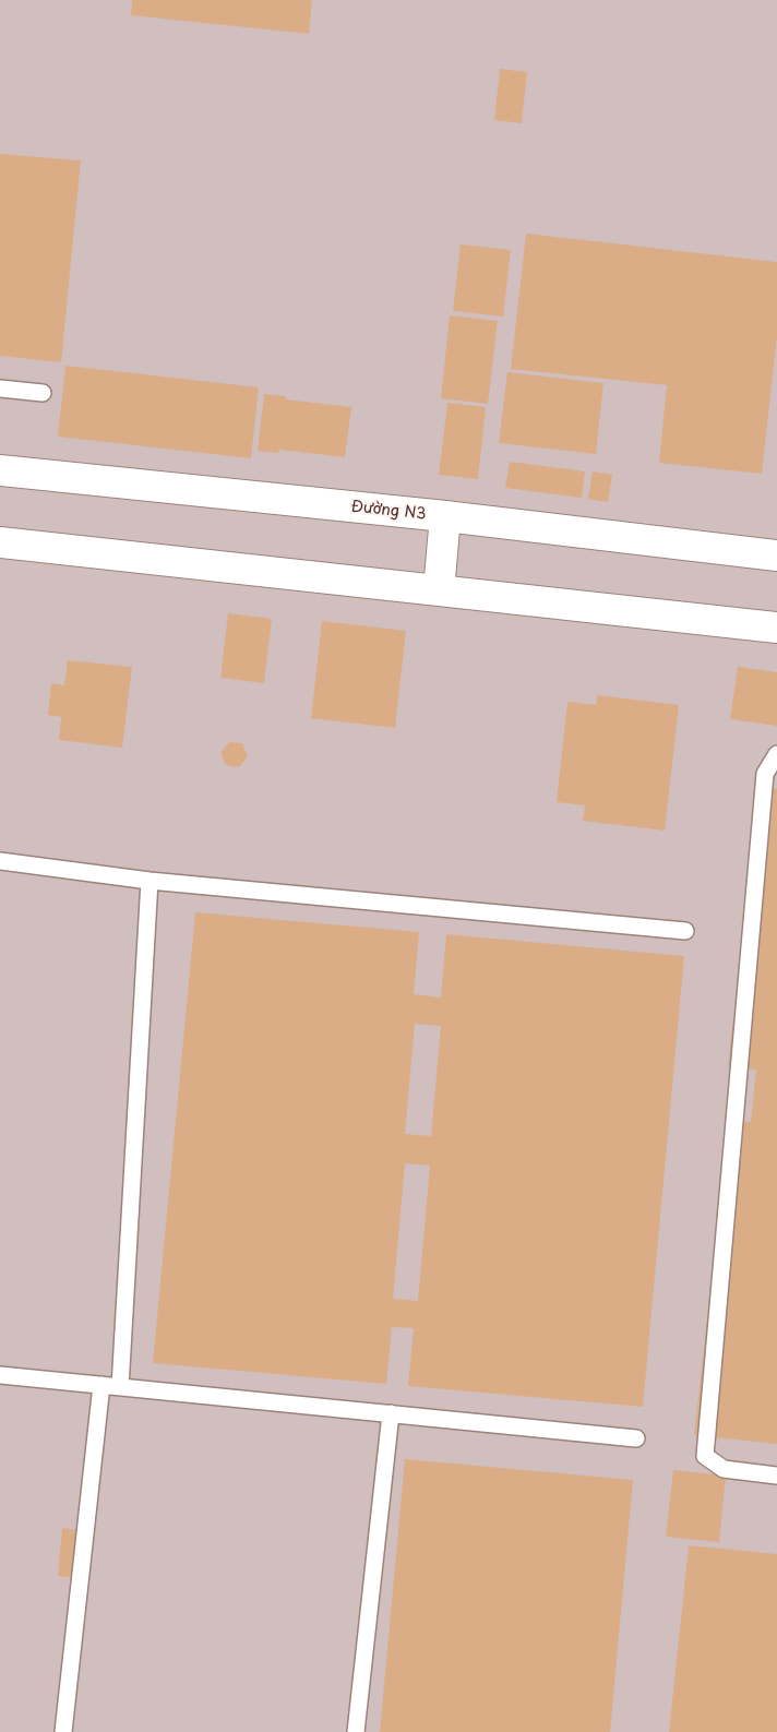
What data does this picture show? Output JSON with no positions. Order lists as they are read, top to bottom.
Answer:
{
  "streets": {
    "street": ["Đường N3"]
  }
}
